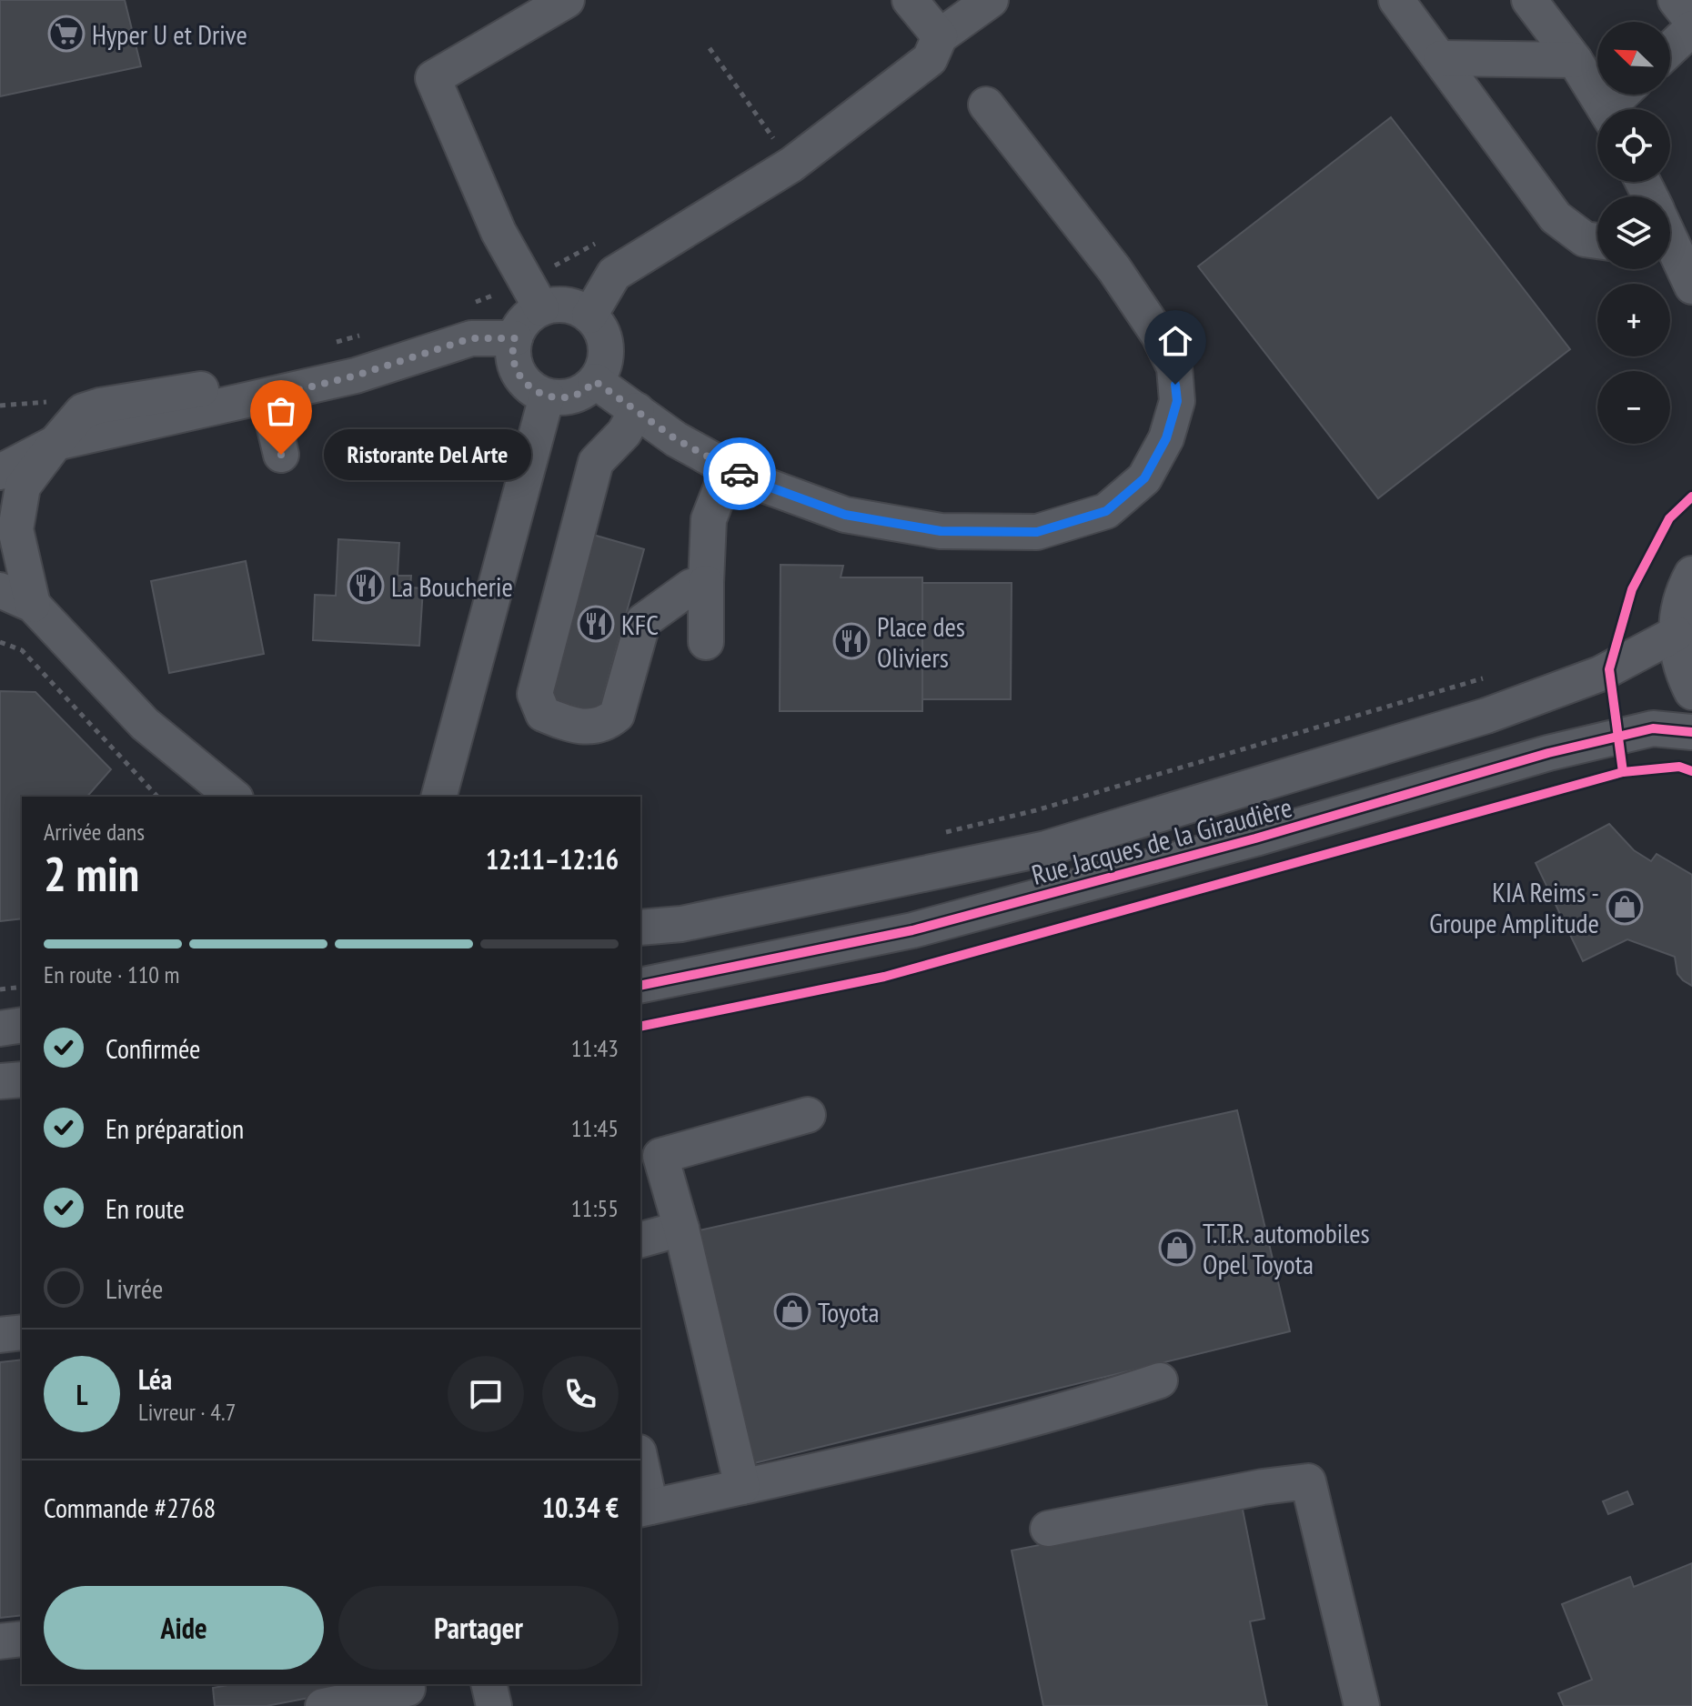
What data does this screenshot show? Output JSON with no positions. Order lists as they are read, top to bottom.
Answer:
{
  "streets": {
    "street": ["Rue Jacques de la Giraudière"]
  },
  "places": {
    "supermarket": ["Hyper U et Drive"],
    "other": ["Ristorante Del Arte"],
    "restaurant": ["La Boucherie", "KFC", "Place des Oliviers"],
    "shop": ["KIA Reims - Groupe Amplitude", "T.T.R. automobiles Opel Toyota", "Toyota"]
  },
  "north": "top left",
  "page": {
    "map_buttons": ["+", "−"],
    "bubble": "Ristorante Del Arte",
    "heading": ["2 min", "Arrivée dans", "12:11–12:16"],
    "panel": [
      "Léa",
      "Livreur · 4.7",
      "Commande #2768",
      "10.34 €"
    ],
    "bar": "En route · 110 m",
    "list": [
      ["Confirmée", "11:43"],
      ["En préparation", "11:45"],
      ["En route", "11:55"],
      "Livrée"
    ],
    "round": "L",
    "buttons": ["Aide", "Partager"]
  }
}
